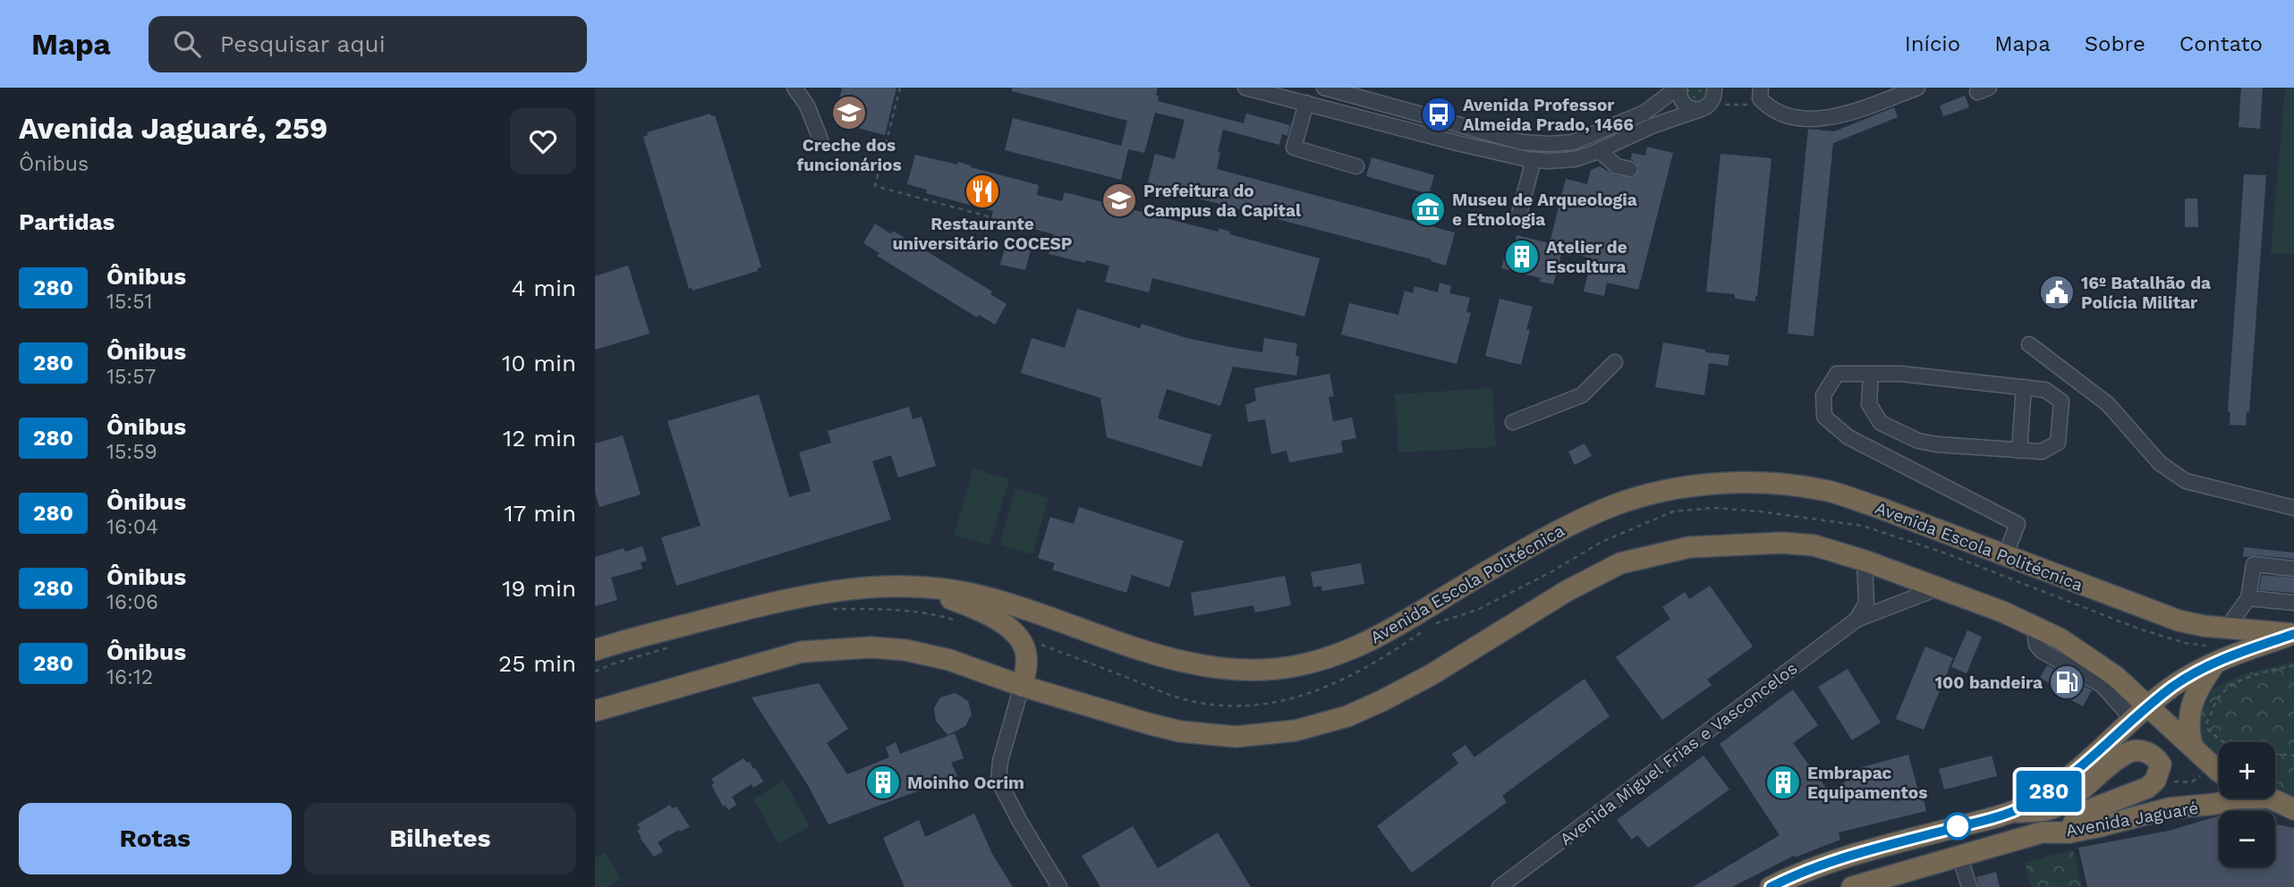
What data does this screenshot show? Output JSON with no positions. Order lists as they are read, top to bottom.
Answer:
{
  "streets": {
    "highway": ["Avenida Escola Politécnica", "Avenida Jaguaré"],
    "street": ["Avenida Miguel Frias e Vasconcelos"]
  },
  "places": {
    "school or university": ["Creche dos funcionários", "Prefeitura do Campus da Capital"],
    "bus stop": ["Avenida Professor Almeida Prado, 1466"],
    "restaurant": ["Restaurante universitário COCESP"],
    "museum": ["Museu de Arqueologia e Etnologia"],
    "building": ["Atelier de Escultura", "Moinho Ocrim", "Embrapac Equipamentos"],
    "public building": ["16º Batalhão da Polícia Militar"],
    "fuel station": ["100 bandeira"]
  },
  "lines": ["bus line 280"],
  "page": {
    "header": "Mapa",
    "search": "Pesquisar aqui",
    "nav": [
      "Início",
      "Mapa",
      "Sobre",
      "Contato"
    ],
    "heading": [
      ["Avenida Jaguaré, 259", "Ônibus"],
      "Partidas"
    ],
    "on_map": "280",
    "list": [
      {
        "mark": "280",
        "name": "Ônibus",
        "note": "15:51",
        "value": "4 min"
      },
      {
        "mark": "280",
        "name": "Ônibus",
        "note": "15:57",
        "value": "10 min"
      },
      {
        "mark": "280",
        "name": "Ônibus",
        "note": "15:59",
        "value": "12 min"
      },
      {
        "mark": "280",
        "name": "Ônibus",
        "note": "16:04",
        "value": "17 min"
      },
      {
        "mark": "280",
        "name": "Ônibus",
        "note": "16:06",
        "value": "19 min"
      },
      {
        "mark": "280",
        "name": "Ônibus",
        "note": "16:12",
        "value": "25 min"
      }
    ],
    "map_buttons": ["+", "−"],
    "buttons": ["Rotas", "Bilhetes"]
  }
}
